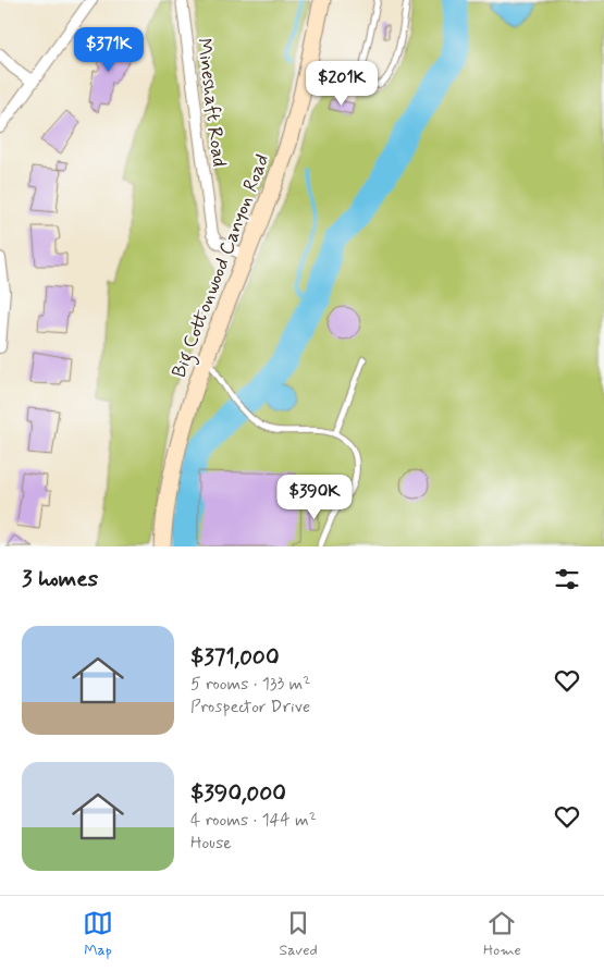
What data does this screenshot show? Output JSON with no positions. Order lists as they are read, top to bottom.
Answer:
{
  "streets": {
    "main road": ["Big Cottonwood Canyon Road"],
    "street": ["Mineshaft Road"]
  },
  "crossings": [
    ["Mineshaft Road", "Big Cottonwood Canyon Road"]
  ],
  "page": {
    "price": ["$371K", "$201K", "$390K"],
    "heading": "3 homes",
    "list": [
      {
        "name": "$371,000",
        "note": "5 rooms · 133 m² · Prospector Drive"
      },
      {
        "name": "$390,000",
        "note": "4 rooms · 144 m² · House"
      }
    ],
    "tabs": ["Map", "Saved", "Home"]
  }
}
